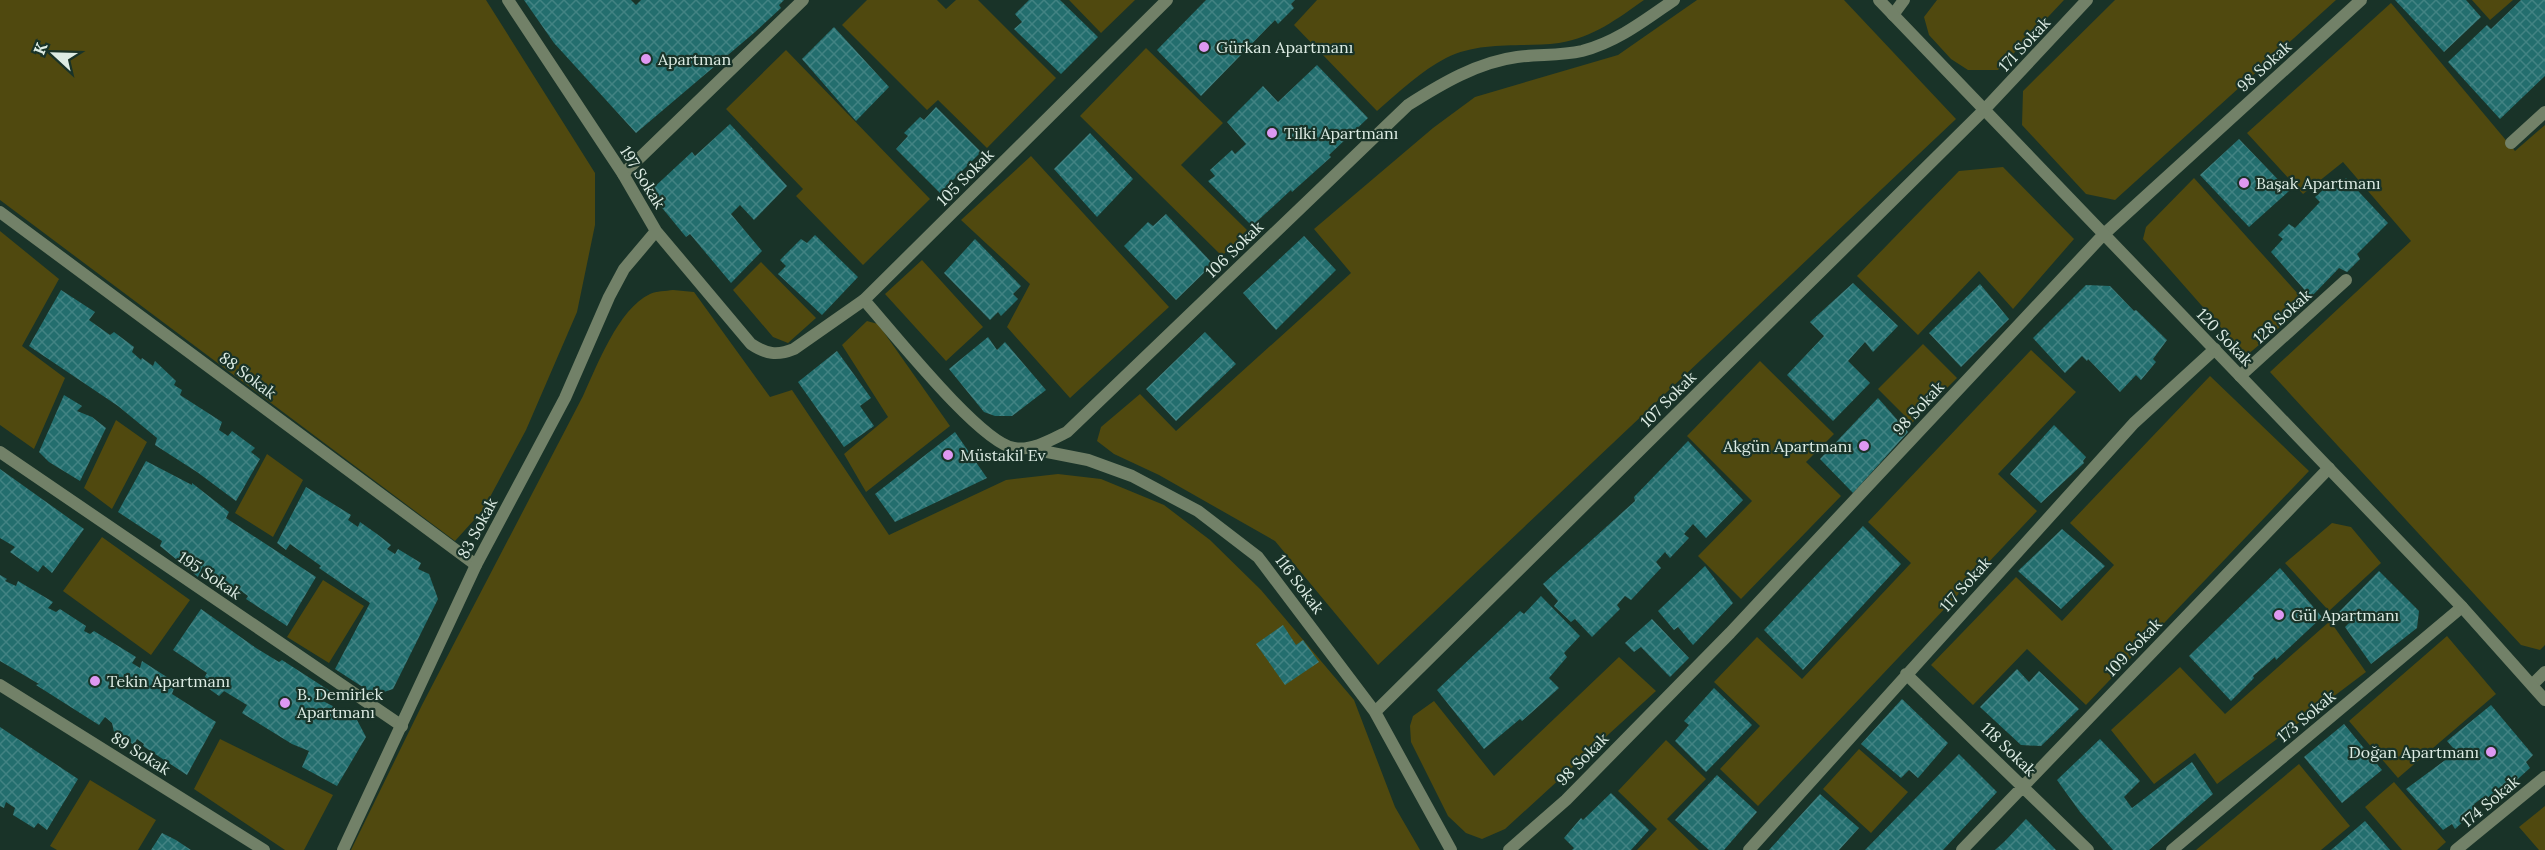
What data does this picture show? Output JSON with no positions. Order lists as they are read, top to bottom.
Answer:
{
  "streets": {
    "street": [
      "171 Sokak",
      "98 Sokak",
      "197 Sokak",
      "105 Sokak",
      "106 Sokak",
      "128 Sokak",
      "120 Sokak",
      "88 Sokak",
      "107 Sokak",
      "83 Sokak",
      "195 Sokak",
      "116 Sokak",
      "117 Sokak",
      "109 Sokak",
      "173 Sokak",
      "118 Sokak",
      "89 Sokak",
      "174 Sokak"
    ]
  },
  "crossings": [
    ["171 Sokak", "120 Sokak"],
    ["171 Sokak", "107 Sokak"],
    ["98 Sokak", "120 Sokak"],
    ["197 Sokak", "105 Sokak"],
    ["197 Sokak", "83 Sokak"],
    ["106 Sokak", "116 Sokak"],
    ["128 Sokak", "120 Sokak"],
    ["120 Sokak", "107 Sokak"],
    ["120 Sokak", "117 Sokak"],
    ["120 Sokak", "109 Sokak"],
    ["120 Sokak", "173 Sokak"],
    ["88 Sokak", "83 Sokak"],
    ["107 Sokak", "116 Sokak"],
    ["83 Sokak", "195 Sokak"],
    ["117 Sokak", "118 Sokak"],
    ["109 Sokak", "118 Sokak"]
  ],
  "places": [
    "Gürkan Apartmanı",
    "Apartman",
    "Tilki Apartmanı",
    "Başak Apartmanı",
    "Akgün Apartmanı",
    "Müstakil Ev",
    "Gül Apartmanı",
    "Tekin Apartmanı",
    "B. Demirlek Apartmanı",
    "Doğan Apartmanı"
  ],
  "north": "left"
}
